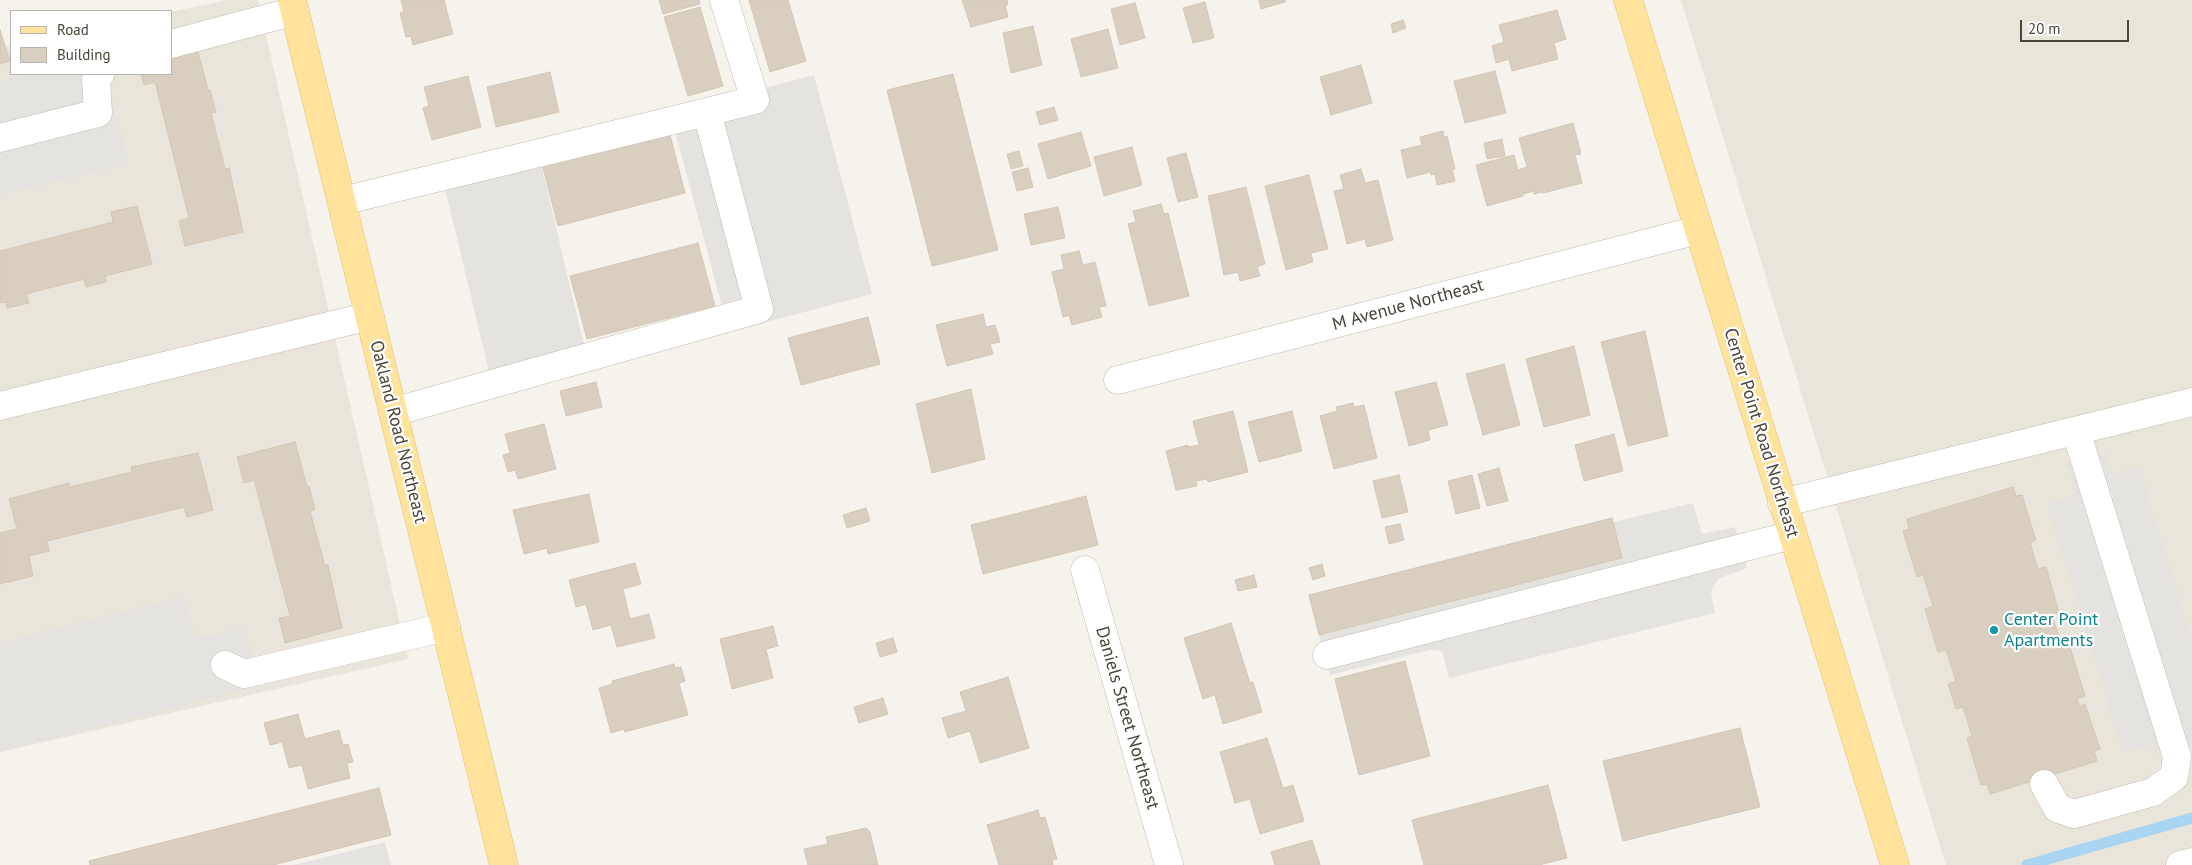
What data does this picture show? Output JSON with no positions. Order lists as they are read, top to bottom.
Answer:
{
  "streets": {
    "main road": ["Oakland Road Northeast", "Center Point Road Northeast"],
    "street": ["M Avenue Northeast", "Daniels Street Northeast"]
  },
  "crossings": [
    ["M Avenue Northeast", "Center Point Road Northeast"]
  ],
  "places": ["Center Point Apartments"],
  "legend": ["Road", "Building"],
  "scale_bar": "20 m"
}
